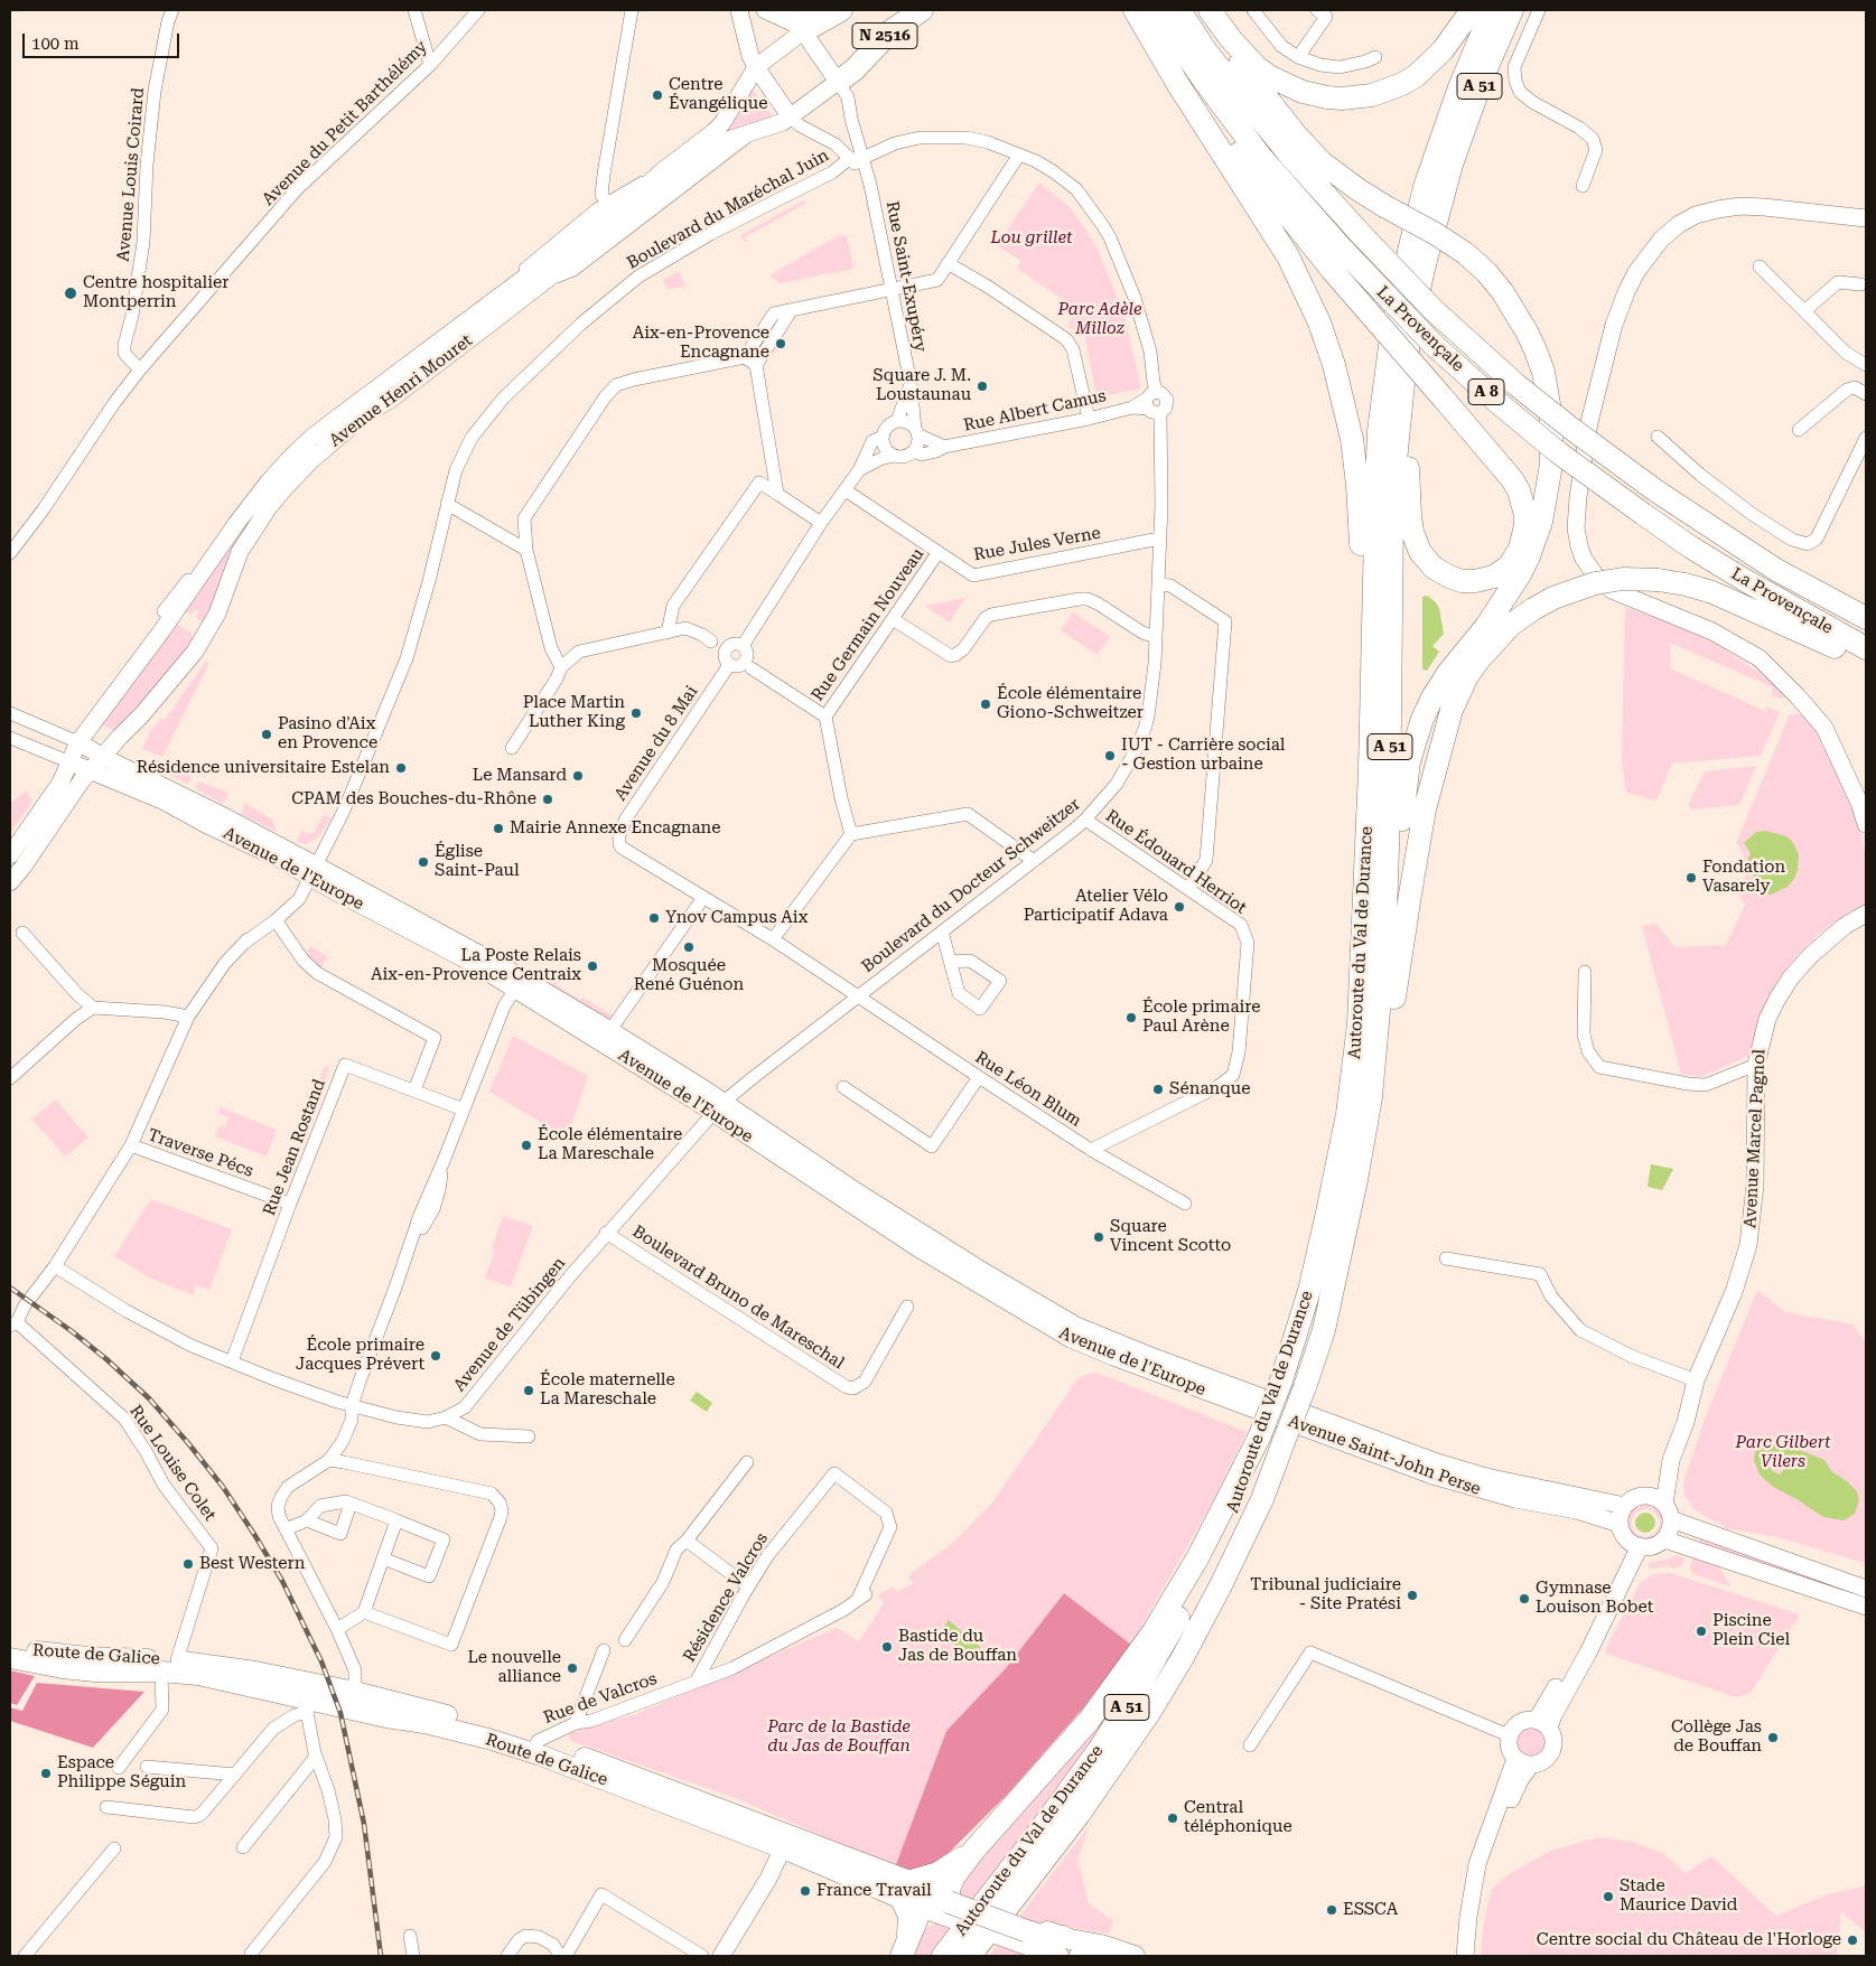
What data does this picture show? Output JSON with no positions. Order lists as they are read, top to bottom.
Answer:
{
  "streets": {
    "highway": [
      "N 2516",
      "A 51",
      "La Provençale",
      "A 8",
      "Autoroute du Val de Durance"
    ],
    "main road": [
      "Avenue Henri Mouret",
      "Avenue de l'Europe",
      "Avenue Marcel Pagnol",
      "Avenue Saint-John Perse",
      "Route de Galice"
    ],
    "street": [
      "Avenue du Petit Barthélémy",
      "Avenue Louis Coirard",
      "Boulevard du Maréchal Juin",
      "Rue Saint-Exupéry",
      "Rue Albert Camus",
      "Rue Jules Verne",
      "Rue Germain Nouveau",
      "Avenue du 8 Mai",
      "Rue Édouard Herriot",
      "Boulevard du Docteur Schweitzer",
      "Rue Léon Blum",
      "Rue Jean Rostand",
      "Traverse Pécs",
      "Boulevard Bruno de Mareschal",
      "Avenue de Tübingen",
      "Rue Louise Colet",
      "Résidence Valcros",
      "Rue de Valcros"
    ]
  },
  "crossings": [
    ["N 2516", "Rue Saint-Exupéry"],
    ["N 2516", "Avenue Henri Mouret"],
    ["Avenue du Petit Barthélémy", "Avenue Louis Coirard"],
    ["Boulevard du Maréchal Juin", "Rue Saint-Exupéry"],
    ["Boulevard du Maréchal Juin", "Avenue de l'Europe"],
    ["Boulevard du Maréchal Juin", "Boulevard du Docteur Schweitzer"],
    ["Rue Saint-Exupéry", "Avenue Henri Mouret"],
    ["Rue Saint-Exupéry", "Rue Albert Camus"],
    ["Avenue Henri Mouret", "Avenue de l'Europe"],
    ["Rue Albert Camus", "Boulevard du Docteur Schweitzer"],
    ["Rue Jules Verne", "Rue Germain Nouveau"],
    ["Rue Jules Verne", "Boulevard du Docteur Schweitzer"],
    ["Avenue du 8 Mai", "Rue Léon Blum"],
    ["Rue Édouard Herriot", "Boulevard du Docteur Schweitzer"],
    ["Rue Édouard Herriot", "Rue Léon Blum"],
    ["Avenue de l'Europe", "Boulevard du Docteur Schweitzer"],
    ["Avenue de l'Europe", "Avenue de Tübingen"],
    ["Avenue de l'Europe", "Avenue Saint-John Perse"],
    ["Boulevard du Docteur Schweitzer", "Rue Léon Blum"],
    ["Boulevard du Docteur Schweitzer", "Avenue de Tübingen"],
    ["Avenue Marcel Pagnol", "Avenue Saint-John Perse"],
    ["Rue Jean Rostand", "Traverse Pécs"],
    ["Rue Jean Rostand", "Avenue de Tübingen"],
    ["Boulevard Bruno de Mareschal", "Avenue de Tübingen"],
    ["Rue Louise Colet", "Route de Galice"],
    ["Résidence Valcros", "Rue de Valcros"],
    ["Route de Galice", "Rue de Valcros"]
  ],
  "parks": [
    "Lou grillet",
    "Parc Adèle Milloz",
    "Parc Gilbert Vilers",
    "Parc de la Bastide du Jas de Bouffan"
  ],
  "places": [
    "Centre Évangélique",
    "Centre hospitalier Montperrin",
    "Aix-en-Provence Encagnane",
    "Square J. M. Loustaunau",
    "École élémentaire Giono-Schweitzer",
    "Place Martin Luther King",
    "Pasino d'Aix en Provence",
    "IUT - Carrière social - Gestion urbaine",
    "Résidence universitaire Estelan",
    "Le Mansard",
    "CPAM des Bouches-du-Rhône",
    "Mairie Annexe Encagnane",
    "Église Saint-Paul",
    "Fondation Vasarely",
    "Atelier Vélo Participatif Adava",
    "Ynov Campus Aix",
    "Mosquée René Guénon",
    "La Poste Relais Aix-en-Provence Centraix",
    "École primaire Paul Arène",
    "Sénanque",
    "École élémentaire La Mareschale",
    "Square Vincent Scotto",
    "École primaire Jacques Prévert",
    "École maternelle La Mareschale",
    "Best Western",
    "Tribunal judiciaire - Site Pratési",
    "Gymnase Louison Bobet",
    "Piscine Plein Ciel",
    "Bastide du Jas de Bouffan",
    "Le nouvelle alliance",
    "Collège Jas de Bouffan",
    "Espace Philippe Séguin",
    "Central téléphonique",
    "France Travail",
    "Stade Maurice David",
    "ESSCA",
    "Centre social du Château de l'Horloge"
  ],
  "scale_bar": "100 m"
}
